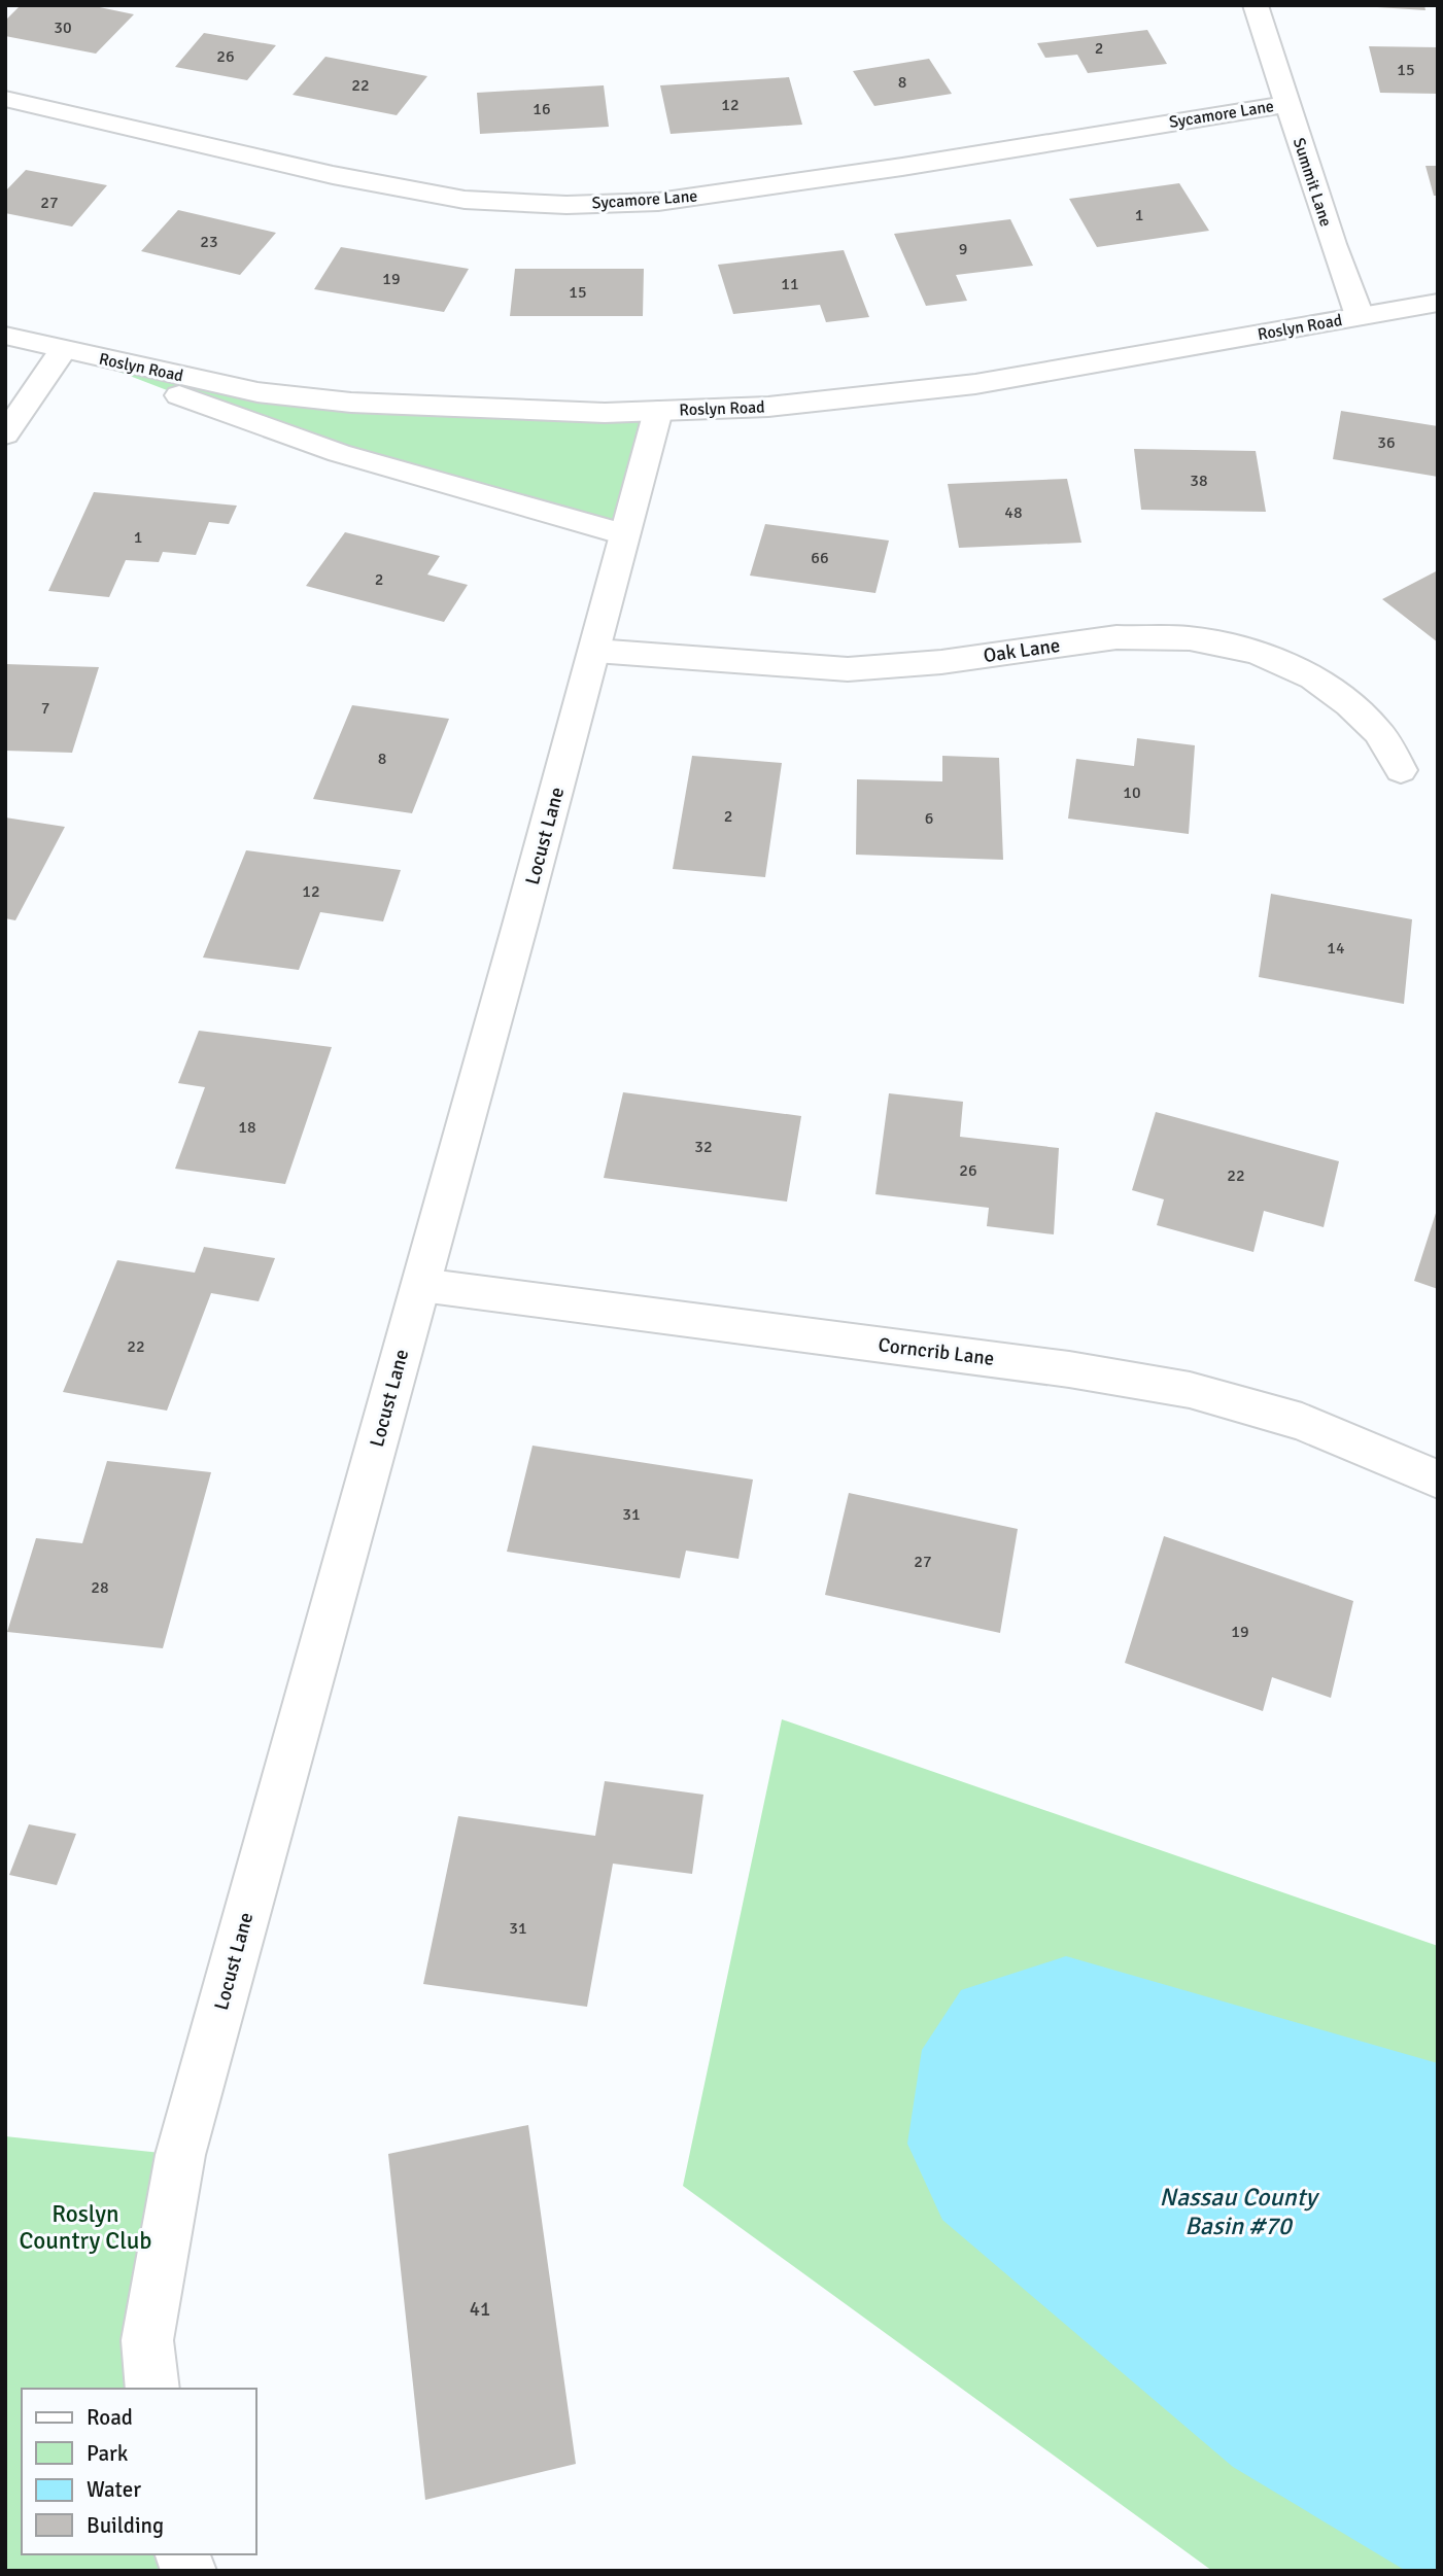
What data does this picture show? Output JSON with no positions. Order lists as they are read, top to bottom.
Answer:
{
  "streets": {
    "street": [
      "Sycamore Lane",
      "Summit Lane",
      "Roslyn Road",
      "Oak Lane",
      "Locust Lane",
      "Corncrib Lane"
    ]
  },
  "crossings": [
    ["Sycamore Lane", "Summit Lane"],
    ["Summit Lane", "Roslyn Road"],
    ["Roslyn Road", "Locust Lane"],
    ["Oak Lane", "Locust Lane"],
    ["Locust Lane", "Corncrib Lane"]
  ],
  "water": ["Nassau County Basin #70"],
  "parks": ["Roslyn Country Club"],
  "house_numbers": [
    "30",
    "2",
    "26",
    "15",
    "8",
    "22",
    "12",
    "16",
    "27",
    "1",
    "23",
    "9",
    "19",
    "11",
    "15",
    "36",
    "38",
    "48",
    "1",
    "66",
    "2",
    "7",
    "8",
    "10",
    "2",
    "6",
    "12",
    "14",
    "18",
    "32",
    "26",
    "22",
    "22",
    "31",
    "27",
    "28",
    "19",
    "31",
    "41"
  ],
  "legend": [
    "Road",
    "Park",
    "Water",
    "Building"
  ]
}
